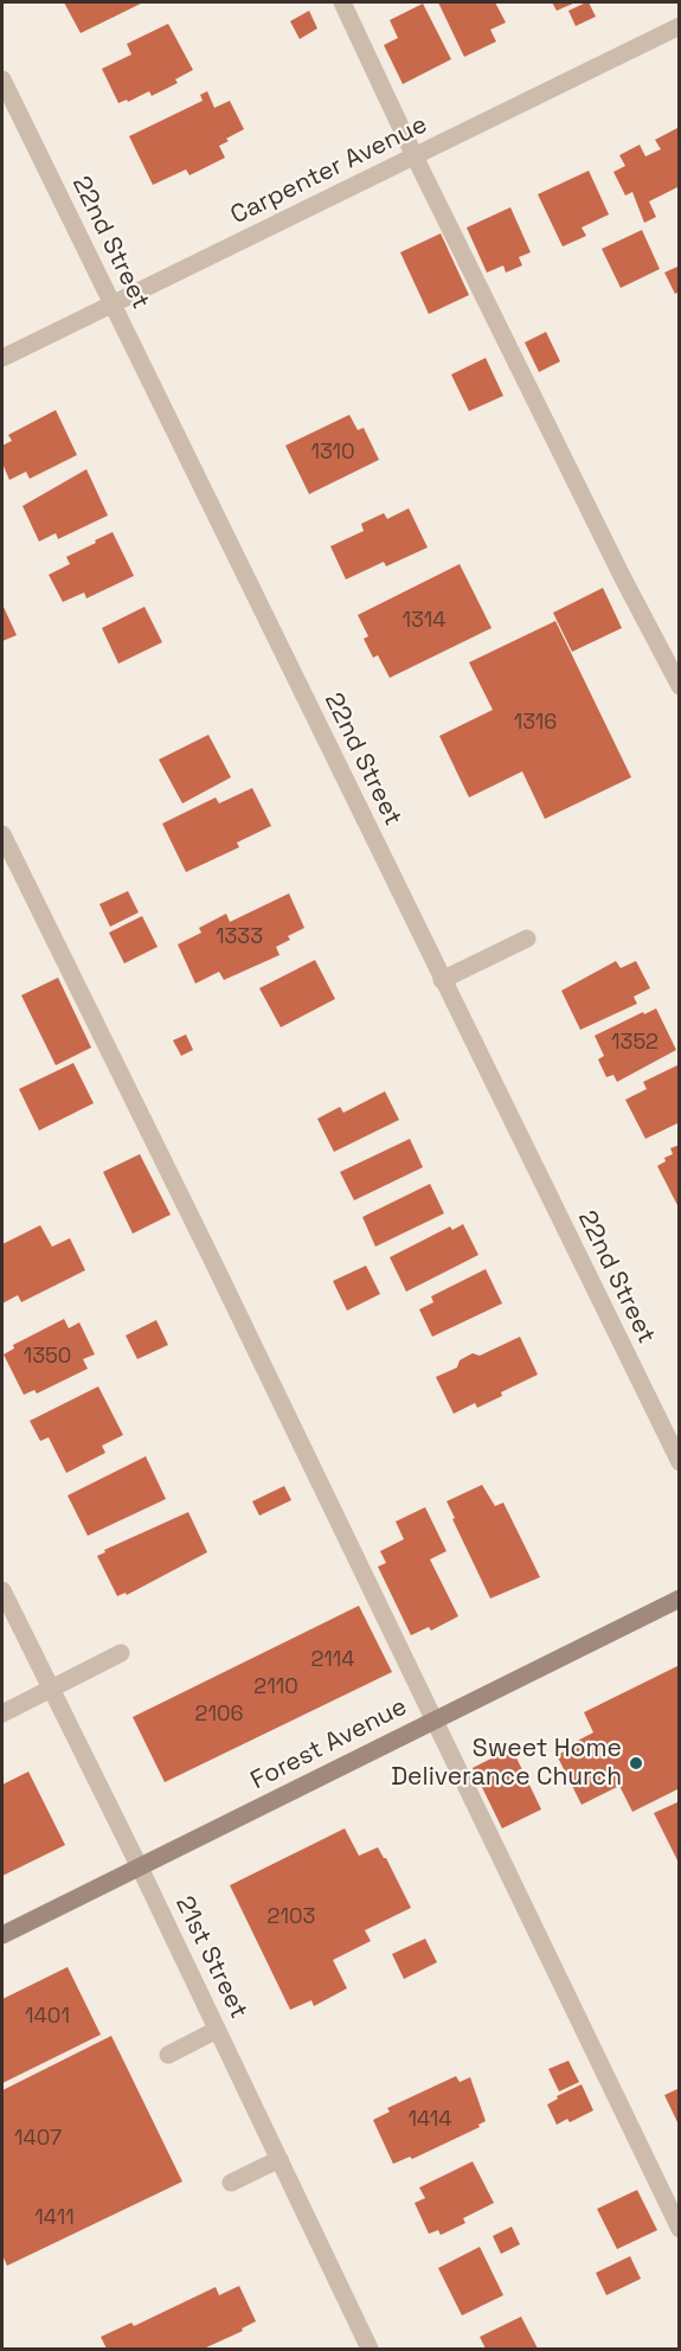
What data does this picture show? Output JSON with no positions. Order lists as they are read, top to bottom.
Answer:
{
  "streets": {
    "main road": ["Forest Avenue"],
    "street": ["Carpenter Avenue", "22nd Street", "21st Street"]
  },
  "crossings": [
    ["Carpenter Avenue", "22nd Street"],
    ["Forest Avenue", "21st Street"]
  ],
  "places": ["Sweet Home Deliverance Church"],
  "house_numbers": [
    "1310",
    "1314",
    "1316",
    "1333",
    "1352",
    "1350",
    "2114",
    "2110",
    "2106",
    "2103",
    "1401",
    "1414",
    "1407",
    "1411"
  ]
}
